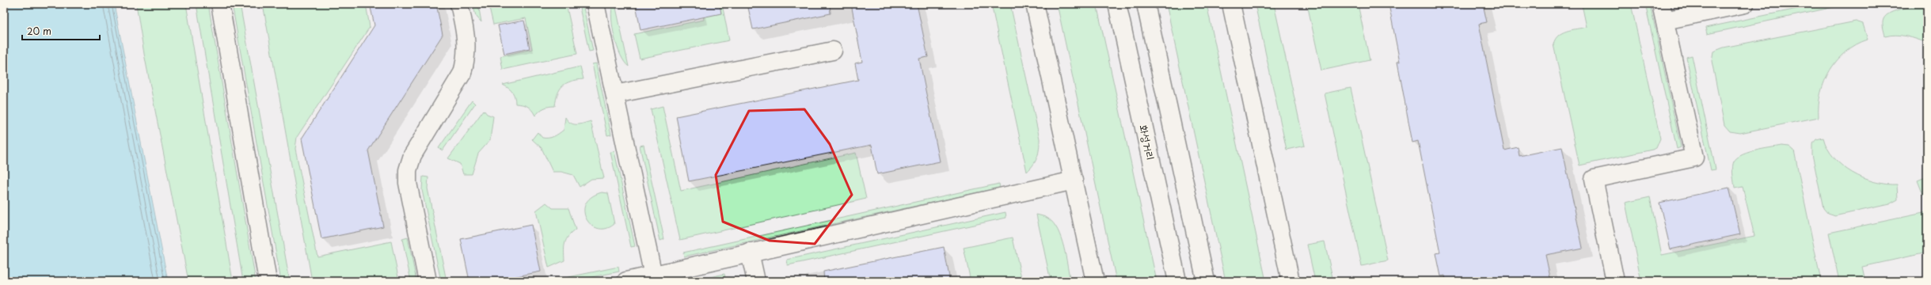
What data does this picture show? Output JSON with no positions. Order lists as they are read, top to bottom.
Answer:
{
  "streets": {
    "main road": ["화성거리"]
  },
  "scale_bar": "20 m"
}
